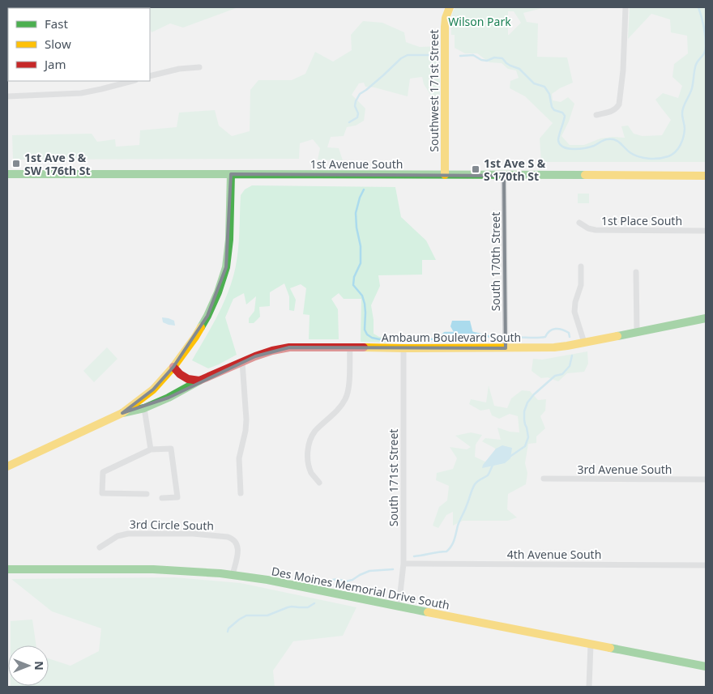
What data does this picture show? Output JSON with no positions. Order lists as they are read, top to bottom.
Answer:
{
  "streets": {
    "main road": [
      "Southwest 171st Street",
      "1st Avenue South",
      "Ambaum Boulevard South",
      "Des Moines Memorial Drive South"
    ],
    "street": [
      "1st Place South",
      "South 170th Street",
      "3rd Avenue South",
      "South 171st Street",
      "3rd Circle South",
      "4th Avenue South"
    ]
  },
  "crossings": [
    ["Southwest 171st Street", "1st Avenue South"],
    ["1st Avenue South", "South 170th Street"],
    ["South 170th Street", "Ambaum Boulevard South"],
    ["Ambaum Boulevard South", "South 171st Street"],
    ["South 171st Street", "4th Avenue South"],
    ["South 171st Street", "Des Moines Memorial Drive South"],
    ["3rd Circle South", "Des Moines Memorial Drive South"]
  ],
  "parks": ["Wilson Park"],
  "places": {
    "transit": ["1st Ave S & SW 176th St", "1st Ave S & S 170th St"]
  },
  "legend": ["Fast", "Slow", "Jam"],
  "north": "right"
}
